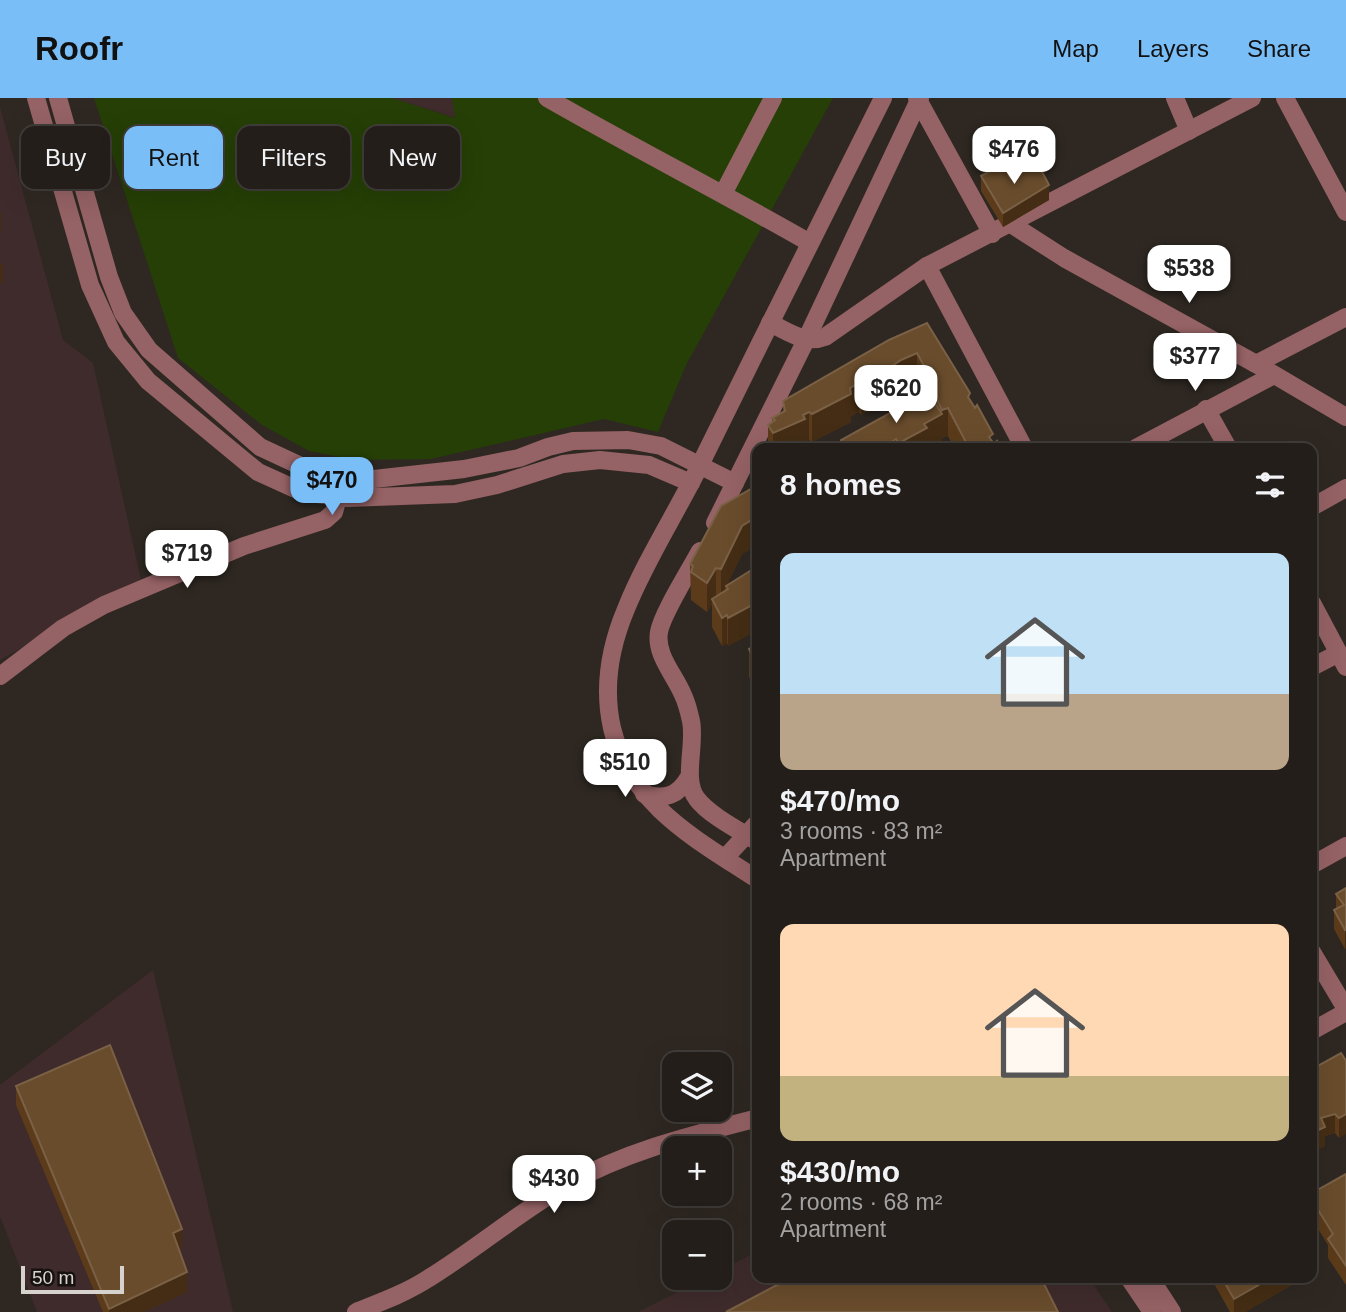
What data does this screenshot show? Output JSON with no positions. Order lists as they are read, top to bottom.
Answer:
{
  "scale_bar": "50 m",
  "page": {
    "header": "Roofr",
    "nav": ["Map", "Layers", "Share"],
    "price": [
      "$476",
      "$538",
      "$377",
      "$620",
      "$470",
      "$719",
      "$510",
      "$430"
    ],
    "chip": [
      "Buy",
      "Rent",
      "Filters",
      "New"
    ],
    "heading": "8 homes",
    "list": [
      {
        "name": "$470/mo",
        "note": "3 rooms · 83 m² · Apartment"
      },
      {
        "name": "$430/mo",
        "note": "2 rooms · 68 m² · Apartment"
      }
    ],
    "map_buttons": ["+", "−"],
    "scale": "50 m"
  }
}
